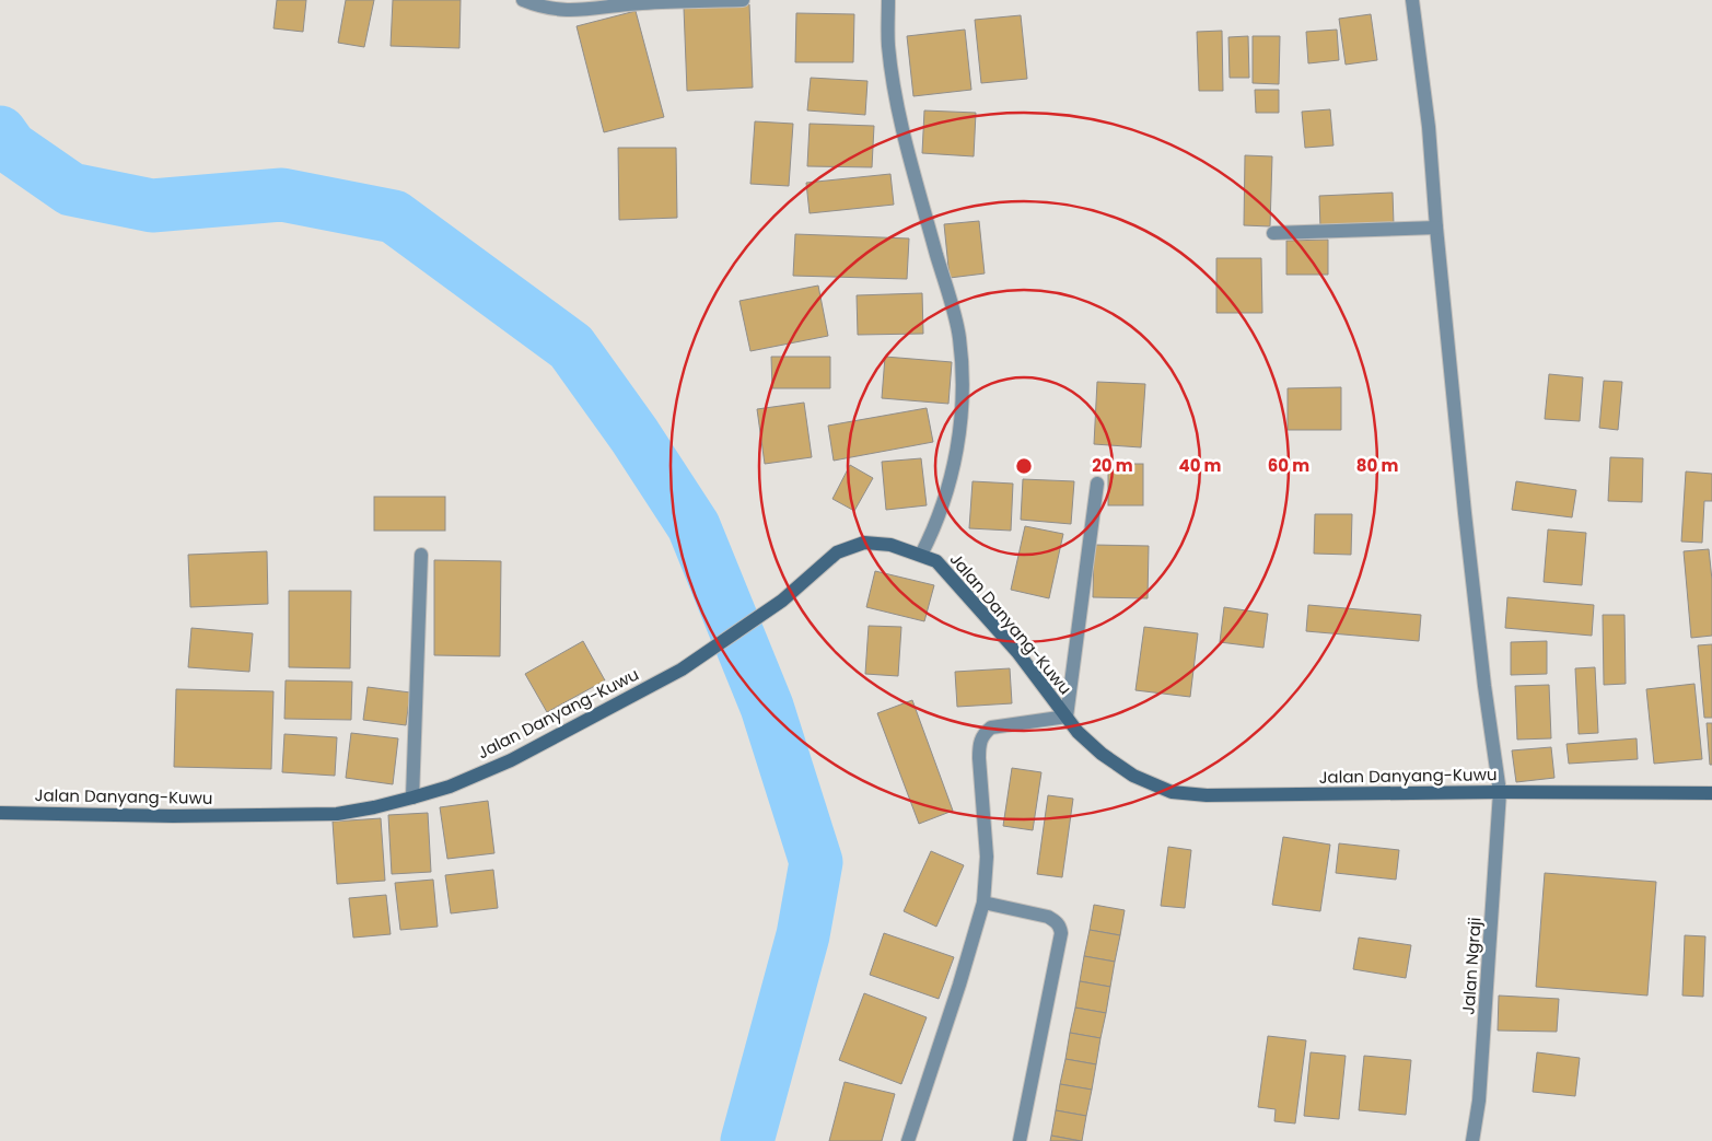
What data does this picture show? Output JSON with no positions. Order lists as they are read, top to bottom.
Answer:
{
  "streets": {
    "main road": ["Jalan Danyang-Kuwu"],
    "street": ["Jalan Ngraji"]
  },
  "crossings": [
    ["Jalan Danyang-Kuwu", "Jalan Ngraji"]
  ],
  "rings": [
    "20 m",
    "40 m",
    "60 m",
    "80 m"
  ]
}
